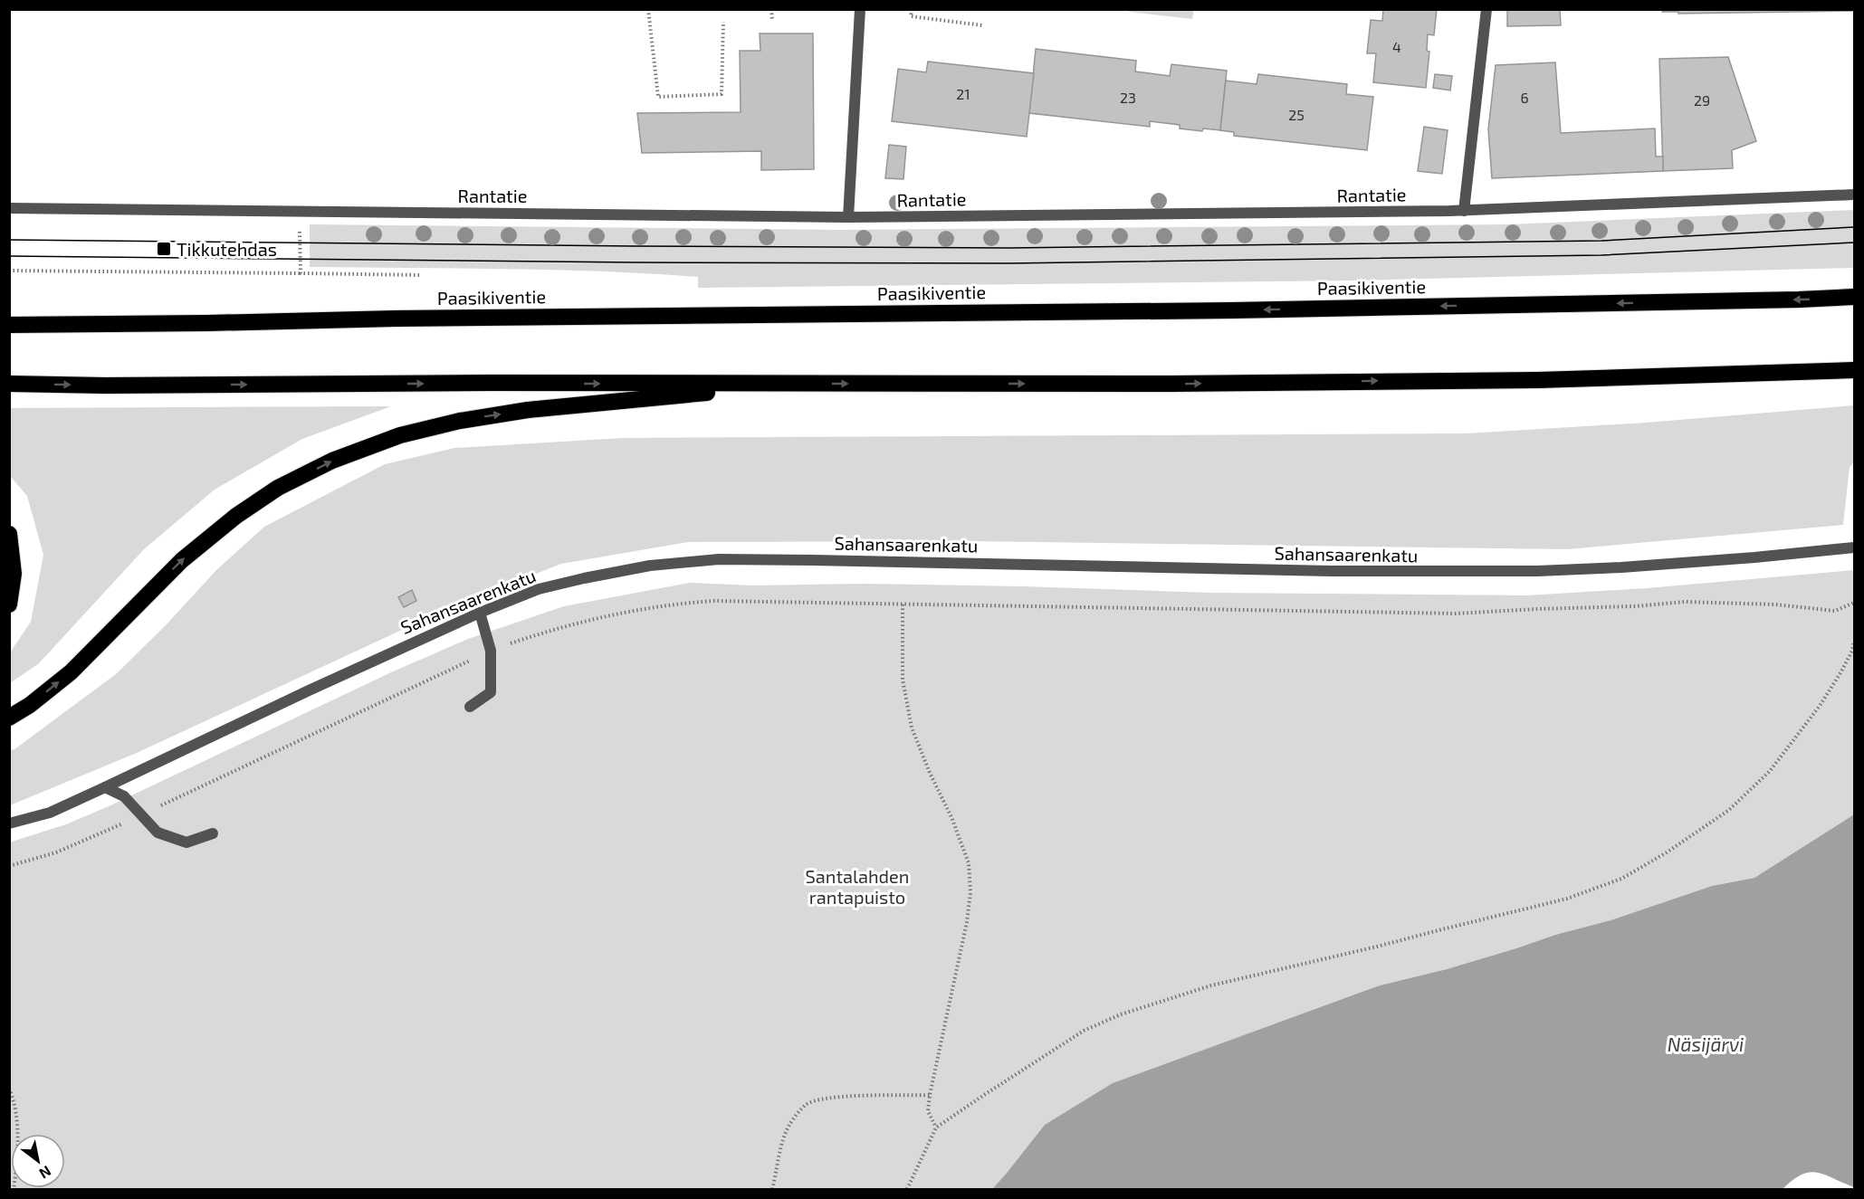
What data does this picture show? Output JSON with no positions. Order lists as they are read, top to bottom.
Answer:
{
  "streets": {
    "highway": ["Paasikiventie"],
    "street": ["Rantatie", "Sahansaarenkatu"]
  },
  "water": ["Näsijärvi"],
  "parks": ["Santalahden rantapuisto"],
  "places": {
    "transit": ["Tikkutehdas"]
  },
  "house_numbers": [
    "4",
    "21",
    "23",
    "6",
    "29",
    "25"
  ],
  "north": "bottom right"
}
